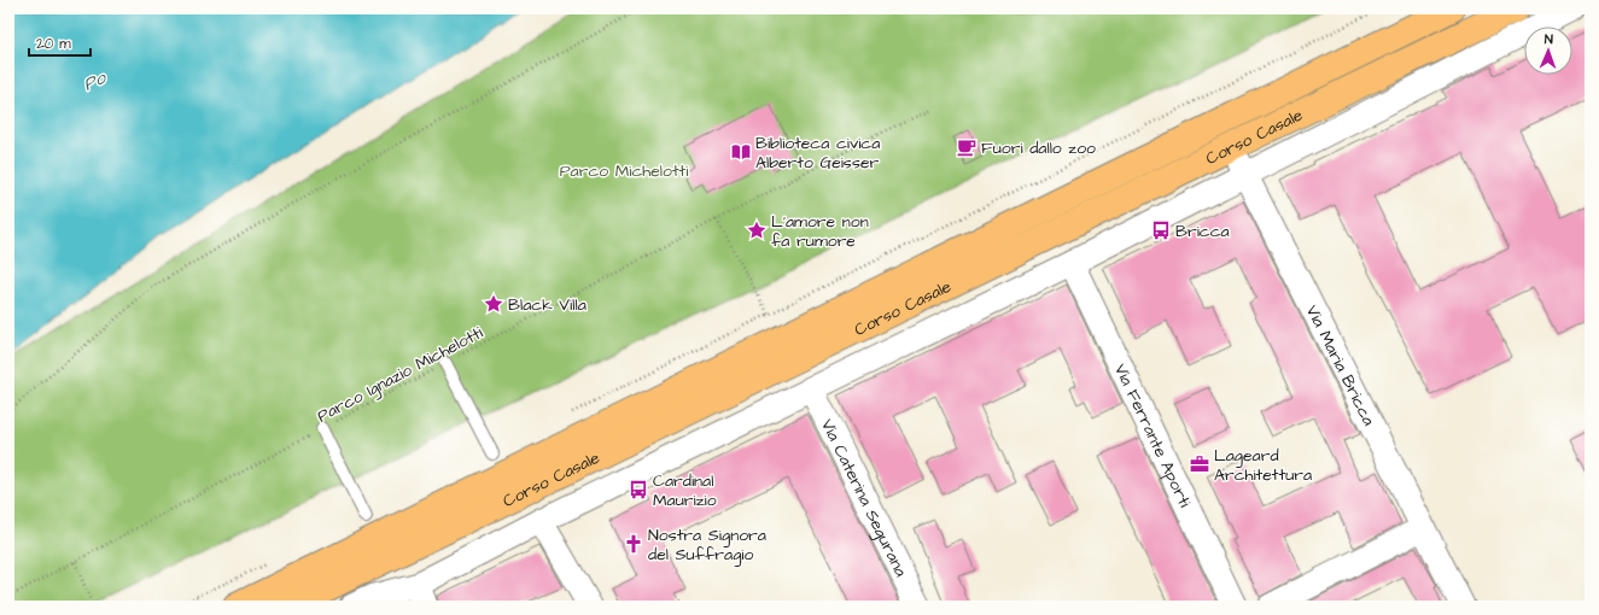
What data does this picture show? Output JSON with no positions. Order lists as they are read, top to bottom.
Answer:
{
  "streets": {
    "main road": ["Corso Casale"],
    "street": ["Via Maria Bricca", "Via Ferrante Aporti", "Via Caterina Segurana"],
    "path": ["Parco Ignazio Michelotti"]
  },
  "crossings": [
    ["Corso Casale", "Via Maria Bricca"],
    ["Corso Casale", "Via Ferrante Aporti"],
    ["Corso Casale", "Via Caterina Segurana"]
  ],
  "water": ["Po"],
  "parks": ["Parco Michelotti"],
  "places": {
    "cafe": ["Fuori dallo zoo"],
    "library": ["Biblioteca civica Alberto Geisser"],
    "place": ["L'amore non fa rumore", "Black Villa"],
    "bus stop": ["Bricca", "Cardinal Maurizio"],
    "office": ["Lageard Architettura"],
    "church": ["Nostra Signora del Suffragio"]
  },
  "scale_bar": "20 m",
  "north": "top"
}
